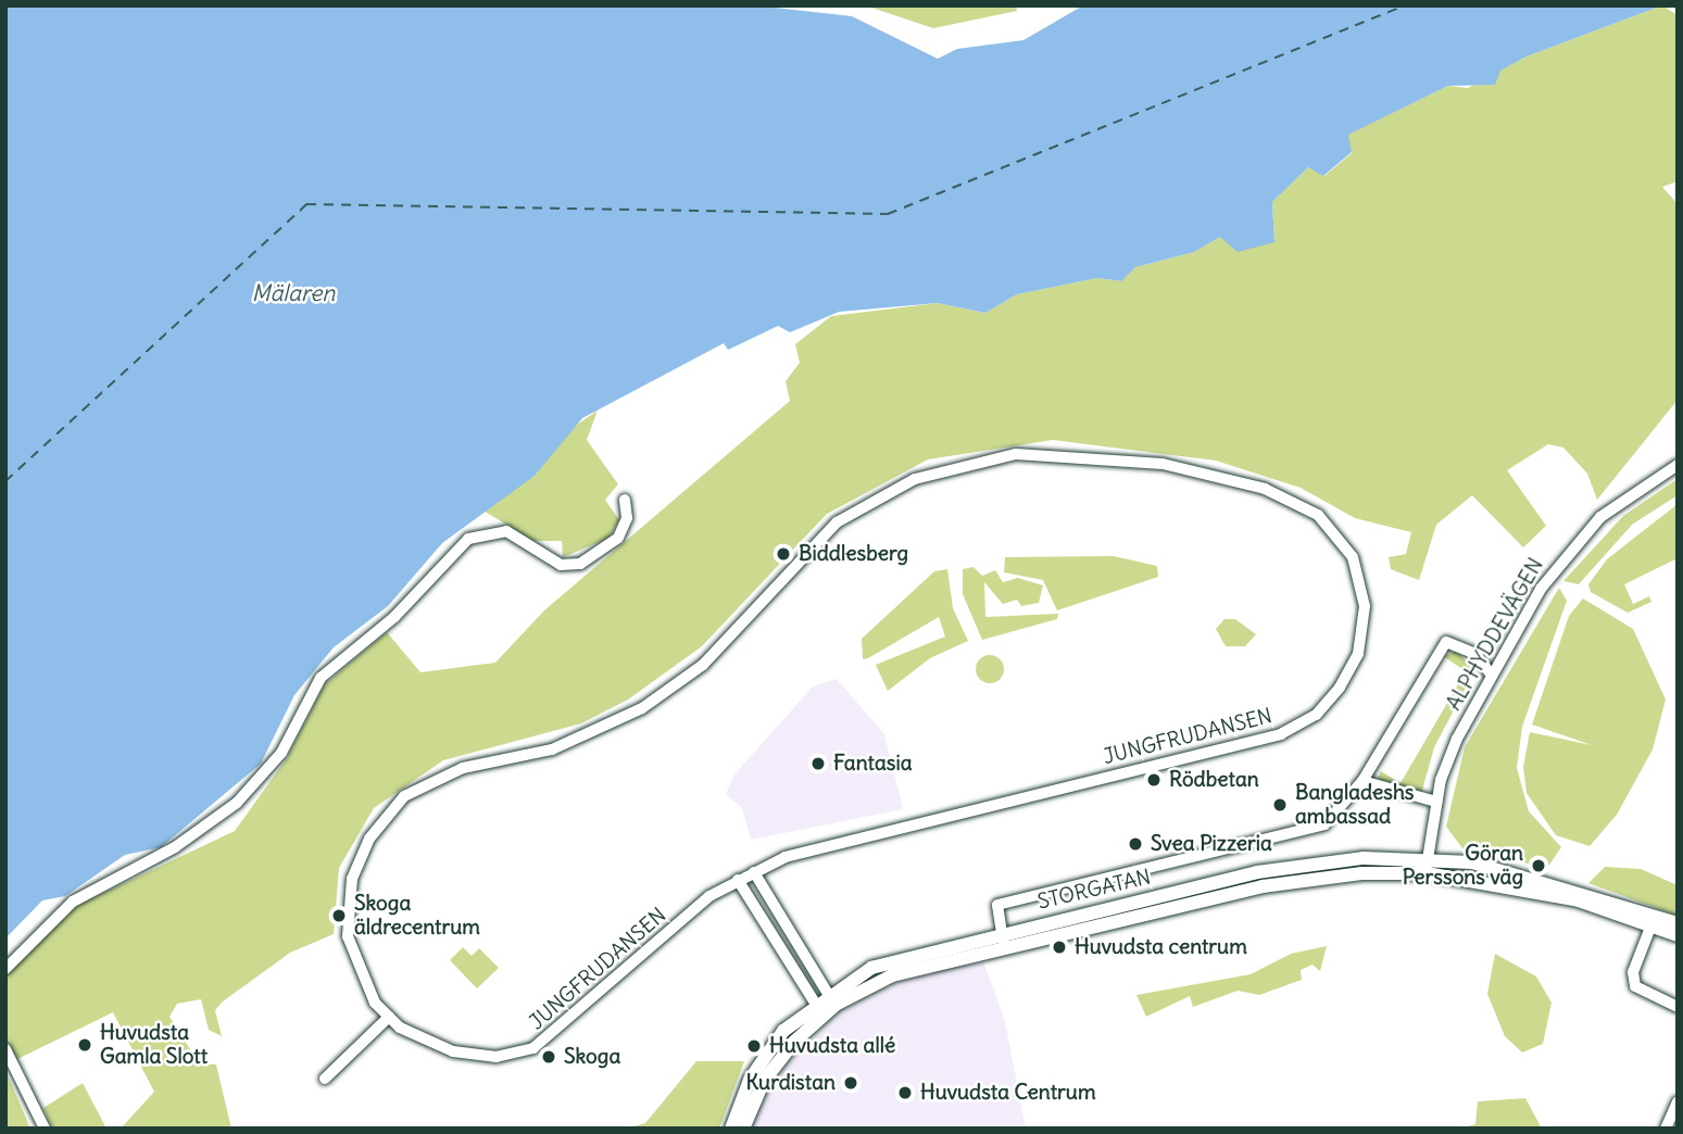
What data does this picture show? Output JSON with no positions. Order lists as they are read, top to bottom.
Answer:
{
  "streets": {
    "street": ["ALPHYDDEVÄGEN", "JUNGFRUDANSEN", "STORGATAN"]
  },
  "crossings": [
    ["ALPHYDDEVÄGEN", "STORGATAN"]
  ],
  "water": ["Mälaren"],
  "places": [
    "Biddlesberg",
    "Fantasia",
    "Rödbetan",
    "Bangladeshs ambassad",
    "Svea Pizzeria",
    "Göran Perssons väg",
    "Skoga äldrecentrum",
    "Huvudsta centrum",
    "Huvudsta Gamla Slott",
    "Huvudsta allé",
    "Skoga",
    "Kurdistan",
    "Huvudsta Centrum"
  ]
}
